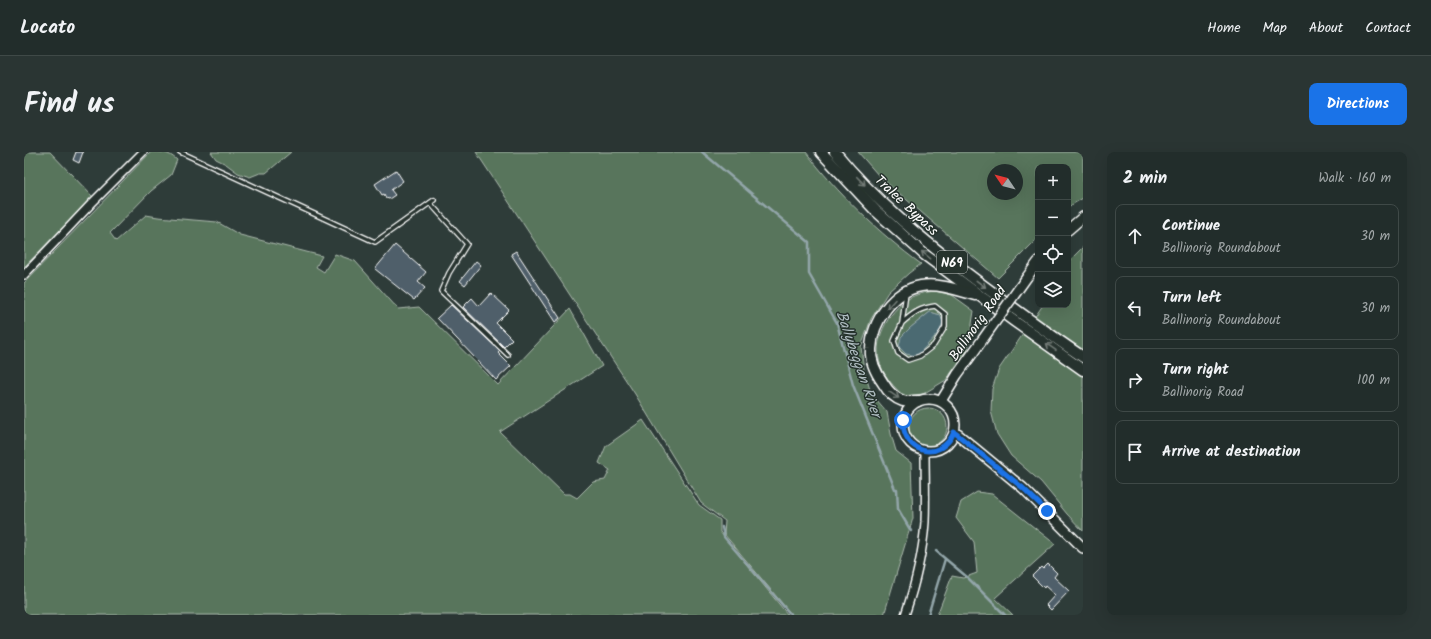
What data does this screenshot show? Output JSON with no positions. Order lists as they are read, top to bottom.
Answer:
{
  "streets": {
    "main road": ["Tralee Bypass", "N69"],
    "street": ["Ballinorig Road"]
  },
  "crossings": [
    ["Tralee Bypass", "N69"]
  ],
  "water": ["Ballybeggan River"],
  "north": "top left",
  "page": {
    "header": "Locato",
    "nav": [
      "Home",
      "Map",
      "About",
      "Contact"
    ],
    "title": "Find us",
    "buttons": "Directions",
    "heading": ["2 min", "Walk · 160 m"],
    "map_buttons": ["+", "−"],
    "list": [
      ["Continue", "Ballinorig Roundabout", "30 m"],
      ["Turn left", "Ballinorig Roundabout", "30 m"],
      ["Turn right", "Ballinorig Road", "100 m"],
      "Arrive at destination"
    ]
  }
}
